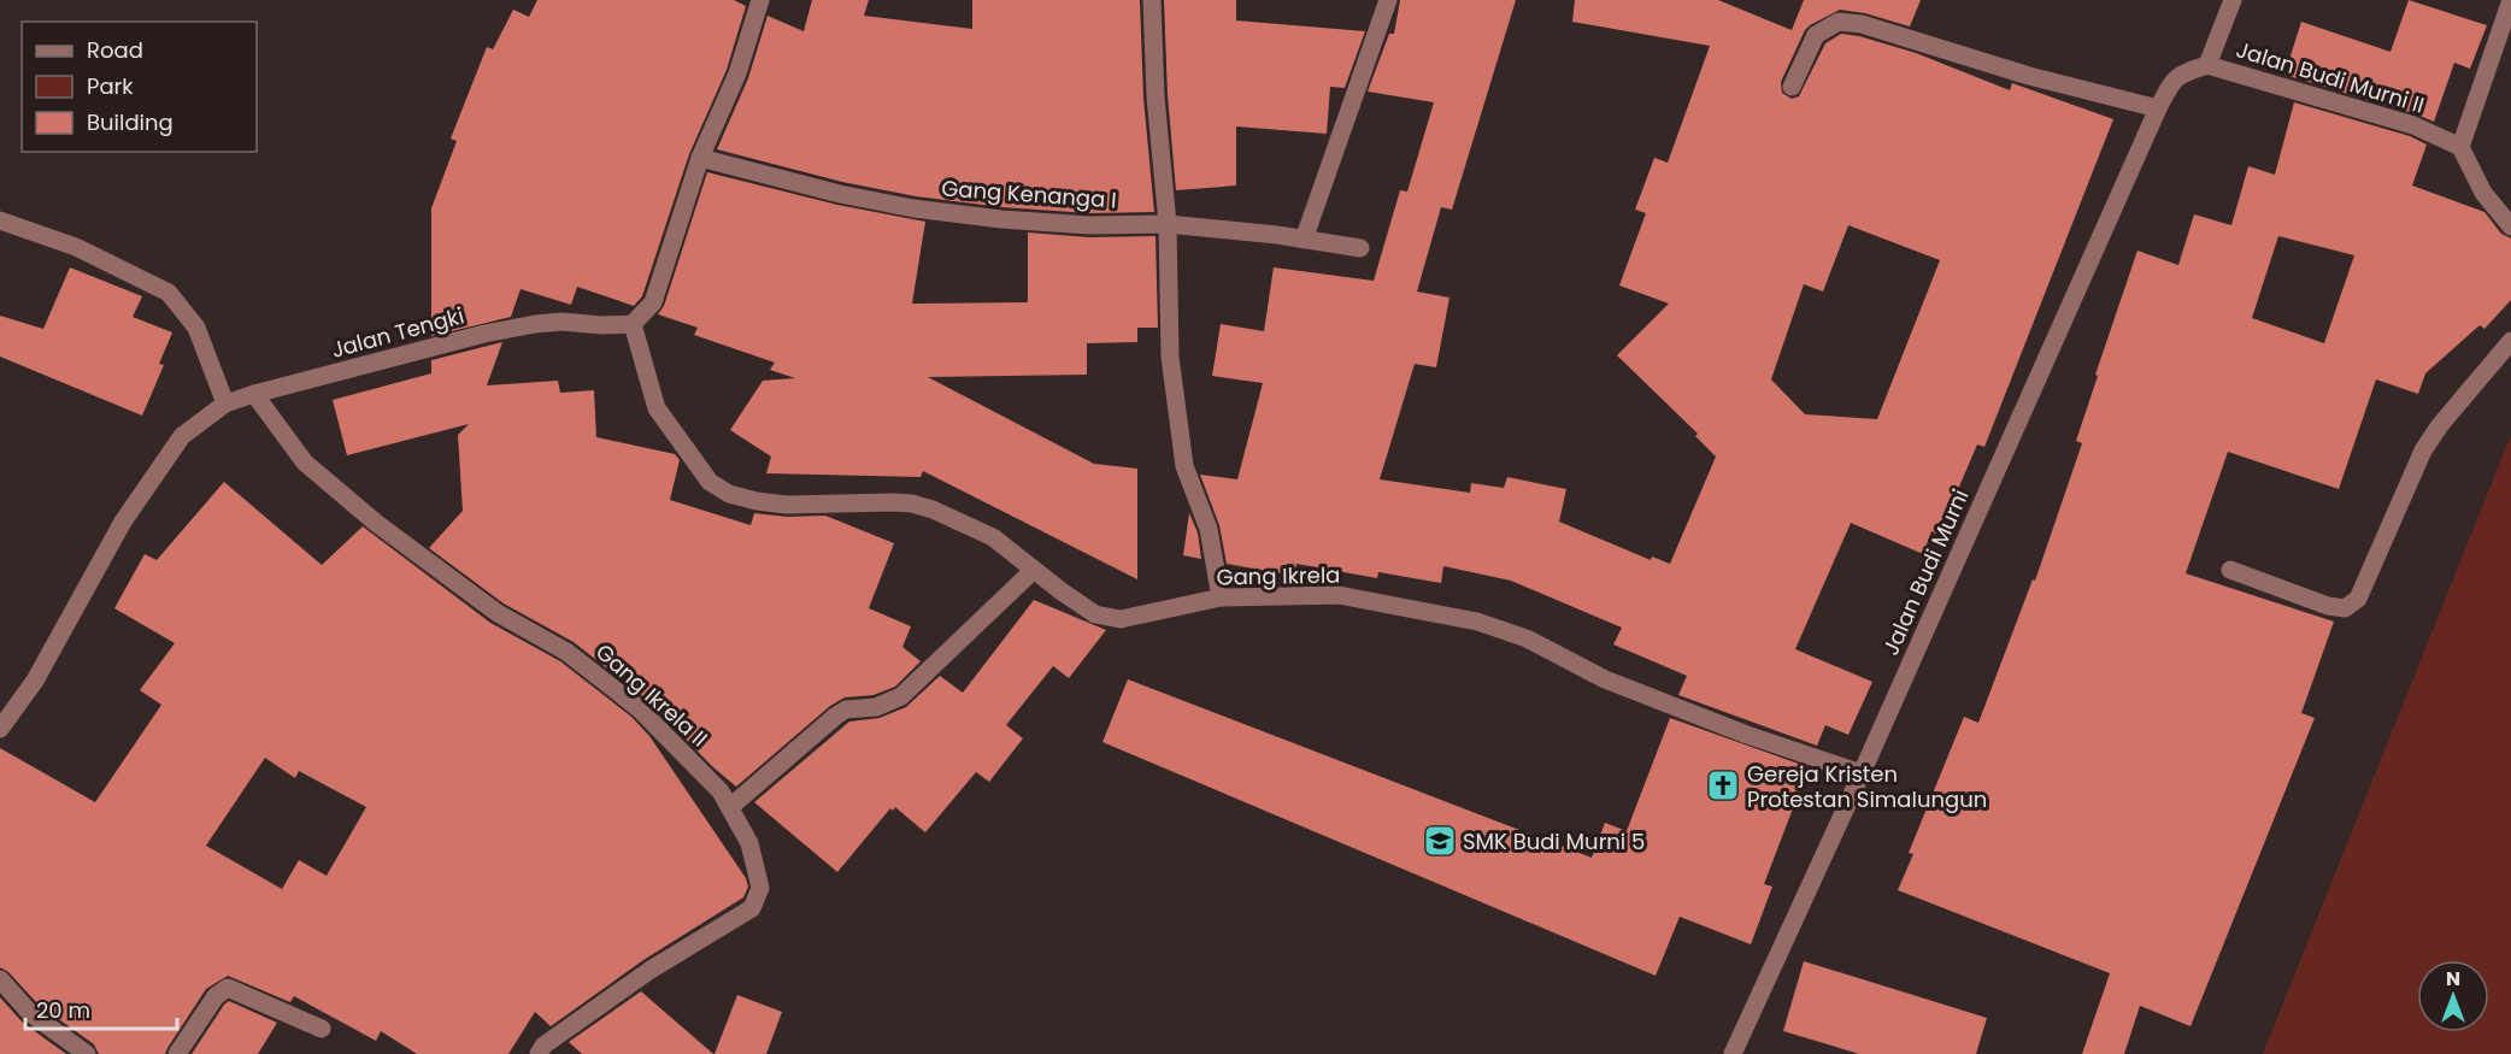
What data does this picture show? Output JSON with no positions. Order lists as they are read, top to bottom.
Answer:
{
  "streets": {
    "street": [
      "Jalan Budi Murni II",
      "Gang Kenanga I",
      "Jalan Tengki",
      "Jalan Budi Murni",
      "Gang Ikrela",
      "Gang Ikrela II"
    ]
  },
  "crossings": [
    ["Jalan Budi Murni II", "Jalan Budi Murni"],
    ["Jalan Tengki", "Gang Ikrela"],
    ["Jalan Tengki", "Gang Ikrela II"],
    ["Jalan Budi Murni", "Gang Ikrela"]
  ],
  "places": {
    "church": ["Gereja Kristen Protestan Simalungun"],
    "school or university": ["SMK Budi Murni 5"]
  },
  "legend": ["Road", "Park", "Building"],
  "scale_bar": "20 m",
  "north": "top"
}
